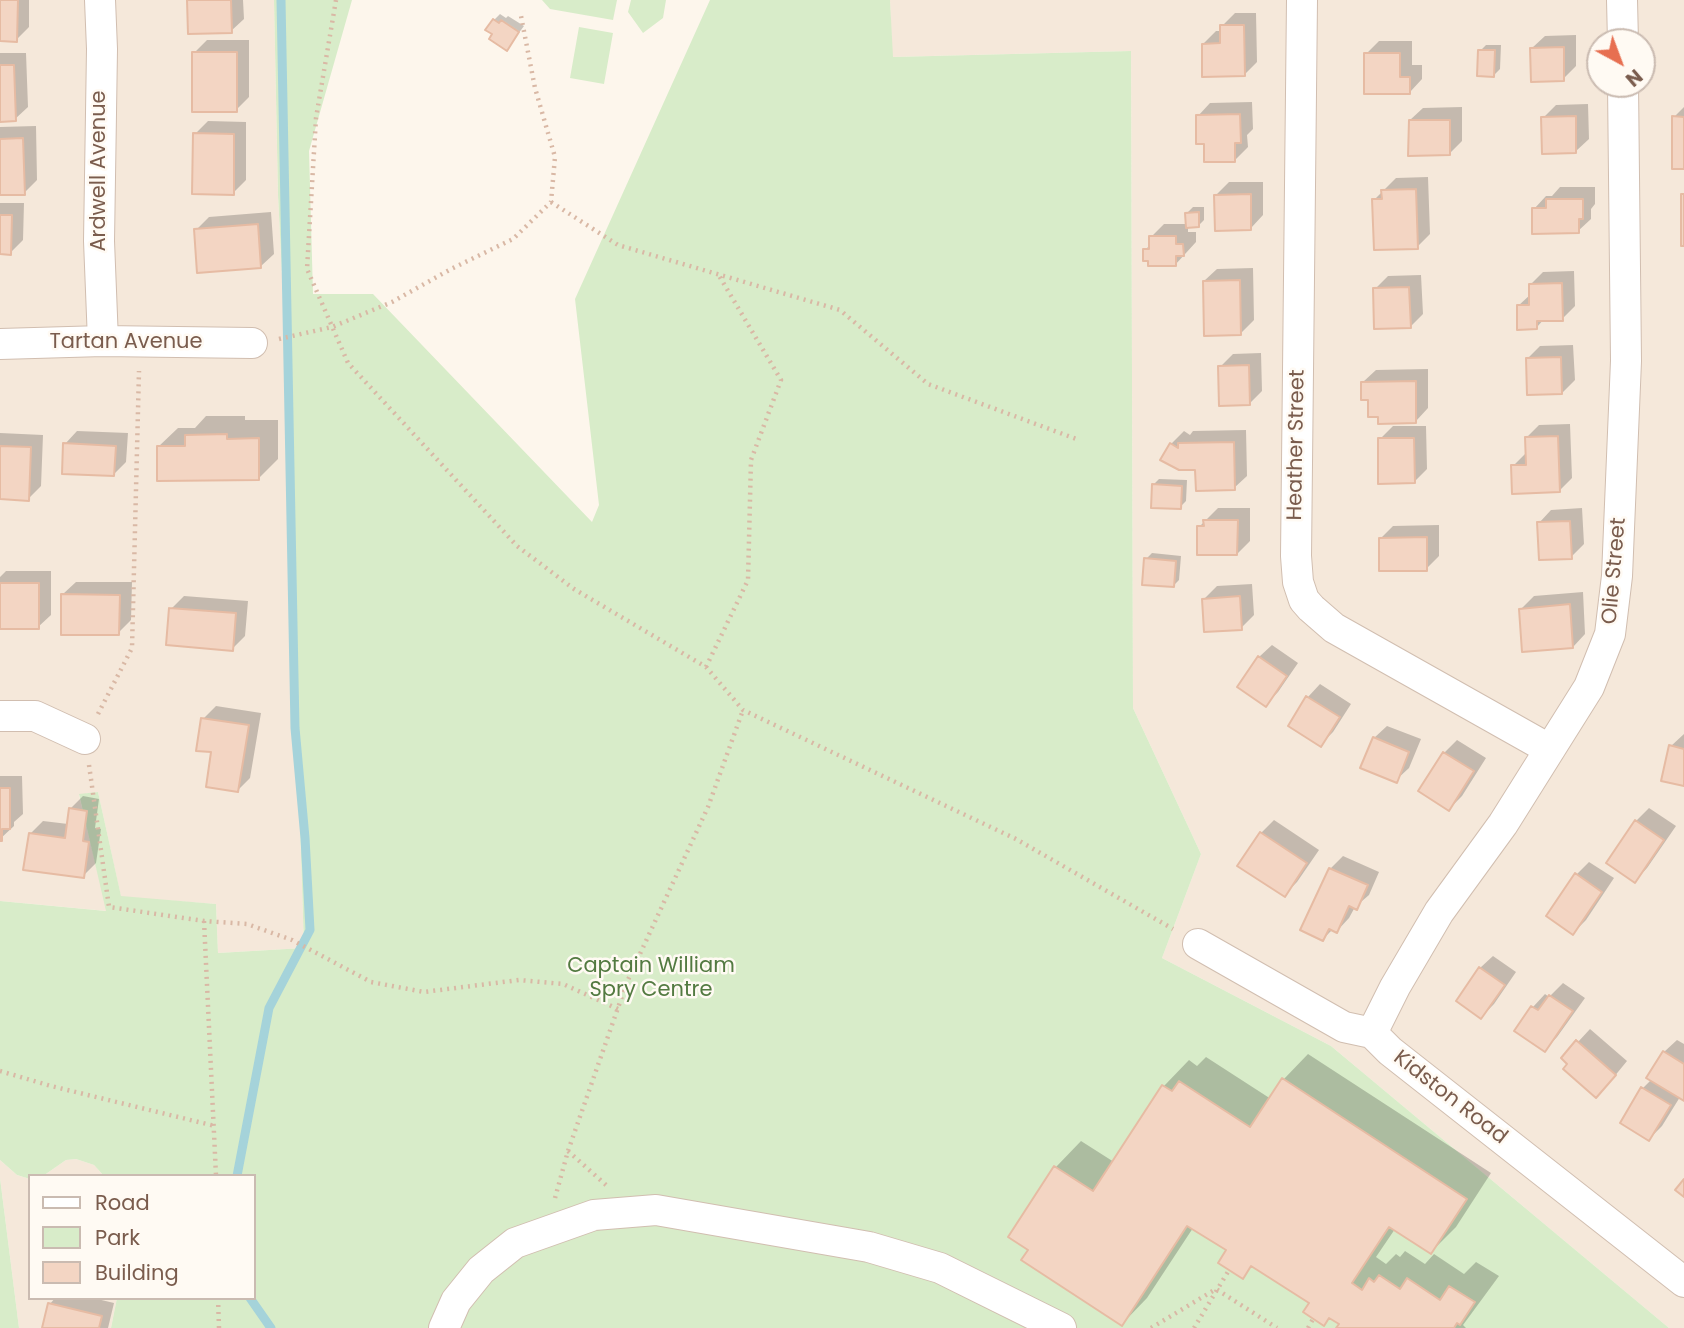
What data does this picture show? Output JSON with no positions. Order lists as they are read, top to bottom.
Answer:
{
  "streets": {
    "street": [
      "Ardwell Avenue",
      "Tartan Avenue",
      "Heather Street",
      "Olie Street",
      "Kidston Road"
    ]
  },
  "crossings": [
    ["Ardwell Avenue", "Tartan Avenue"],
    ["Heather Street", "Olie Street"],
    ["Olie Street", "Kidston Road"]
  ],
  "parks": ["Captain William Spry Centre"],
  "legend": ["Road", "Park", "Building"],
  "north": "bottom right"
}
